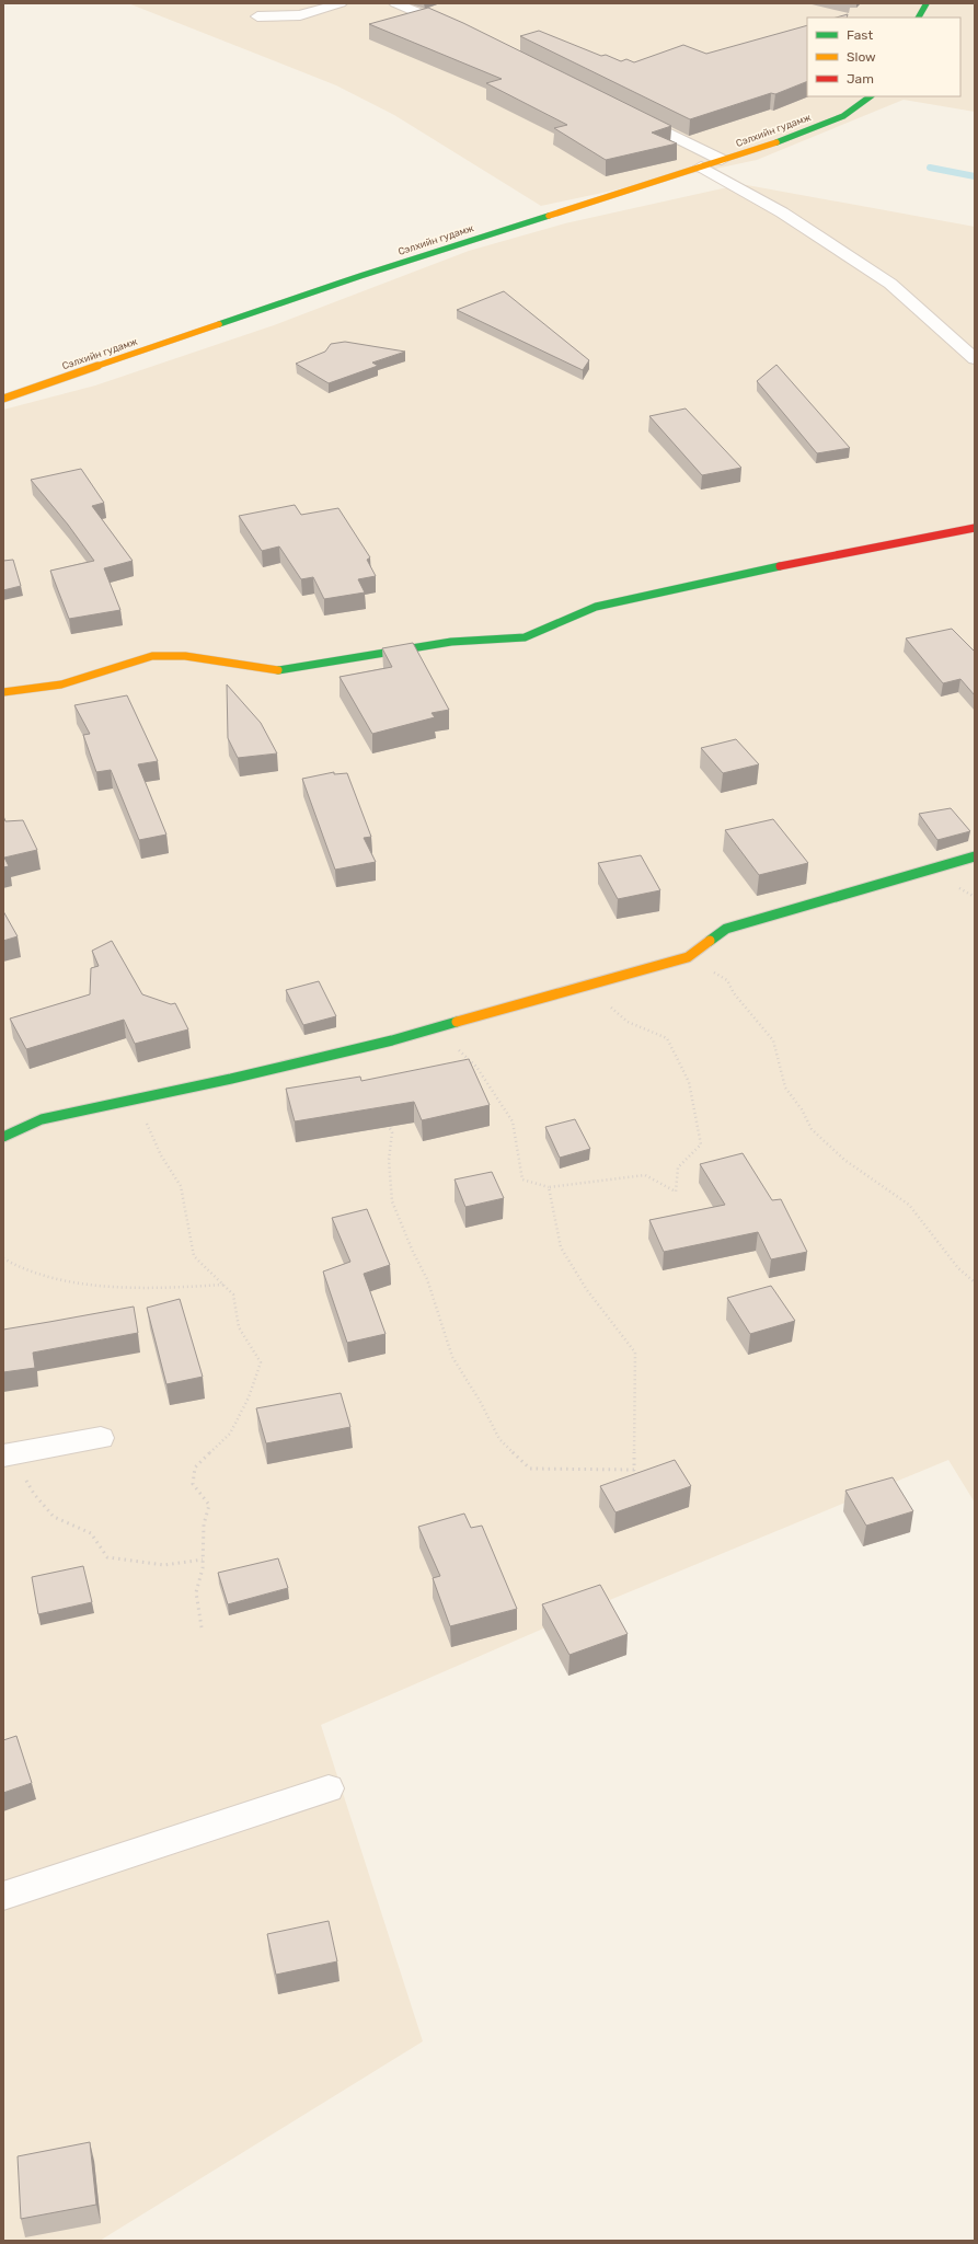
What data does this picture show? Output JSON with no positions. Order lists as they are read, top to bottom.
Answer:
{
  "streets": {
    "street": ["Сэлхийн гудамж"]
  },
  "legend": ["Fast", "Slow", "Jam"]
}
